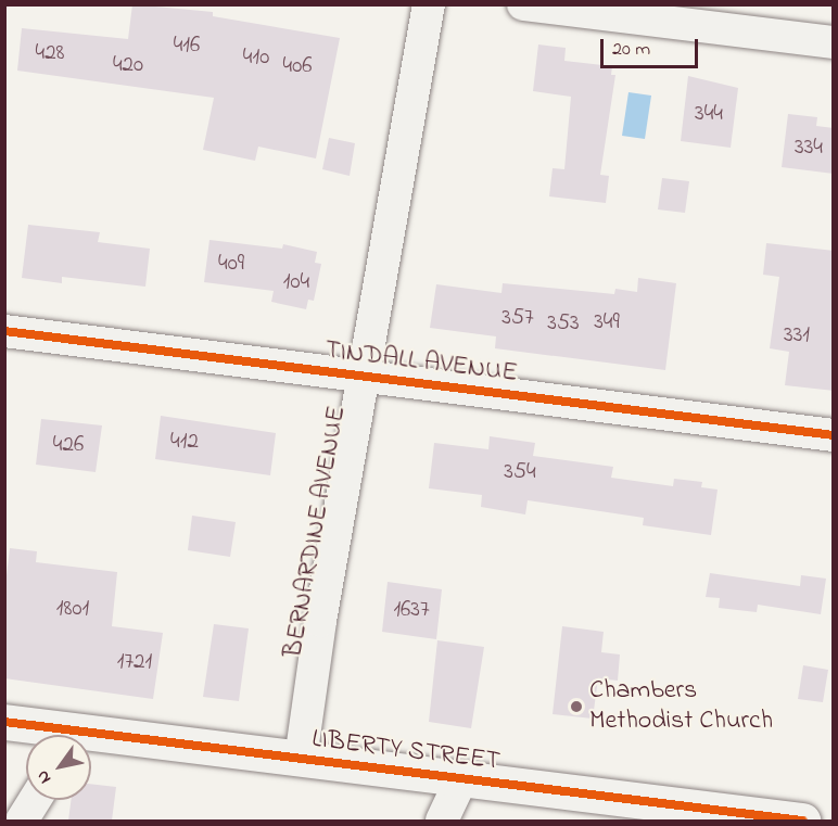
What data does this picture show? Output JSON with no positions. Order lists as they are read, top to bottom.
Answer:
{
  "streets": {
    "street": ["TINDALL AVENUE", "BERNARDINE AVENUE", "LIBERTY STREET"]
  },
  "crossings": [
    ["TINDALL AVENUE", "BERNARDINE AVENUE"],
    ["BERNARDINE AVENUE", "LIBERTY STREET"]
  ],
  "places": ["Chambers Methodist Church"],
  "house_numbers": [
    "416",
    "428",
    "410",
    "420",
    "406",
    "344",
    "334",
    "409",
    "104",
    "357",
    "349",
    "353",
    "331",
    "412",
    "426",
    "354",
    "1801",
    "1637",
    "1721"
  ],
  "scale_bar": "20 m",
  "north": "bottom left"
}
